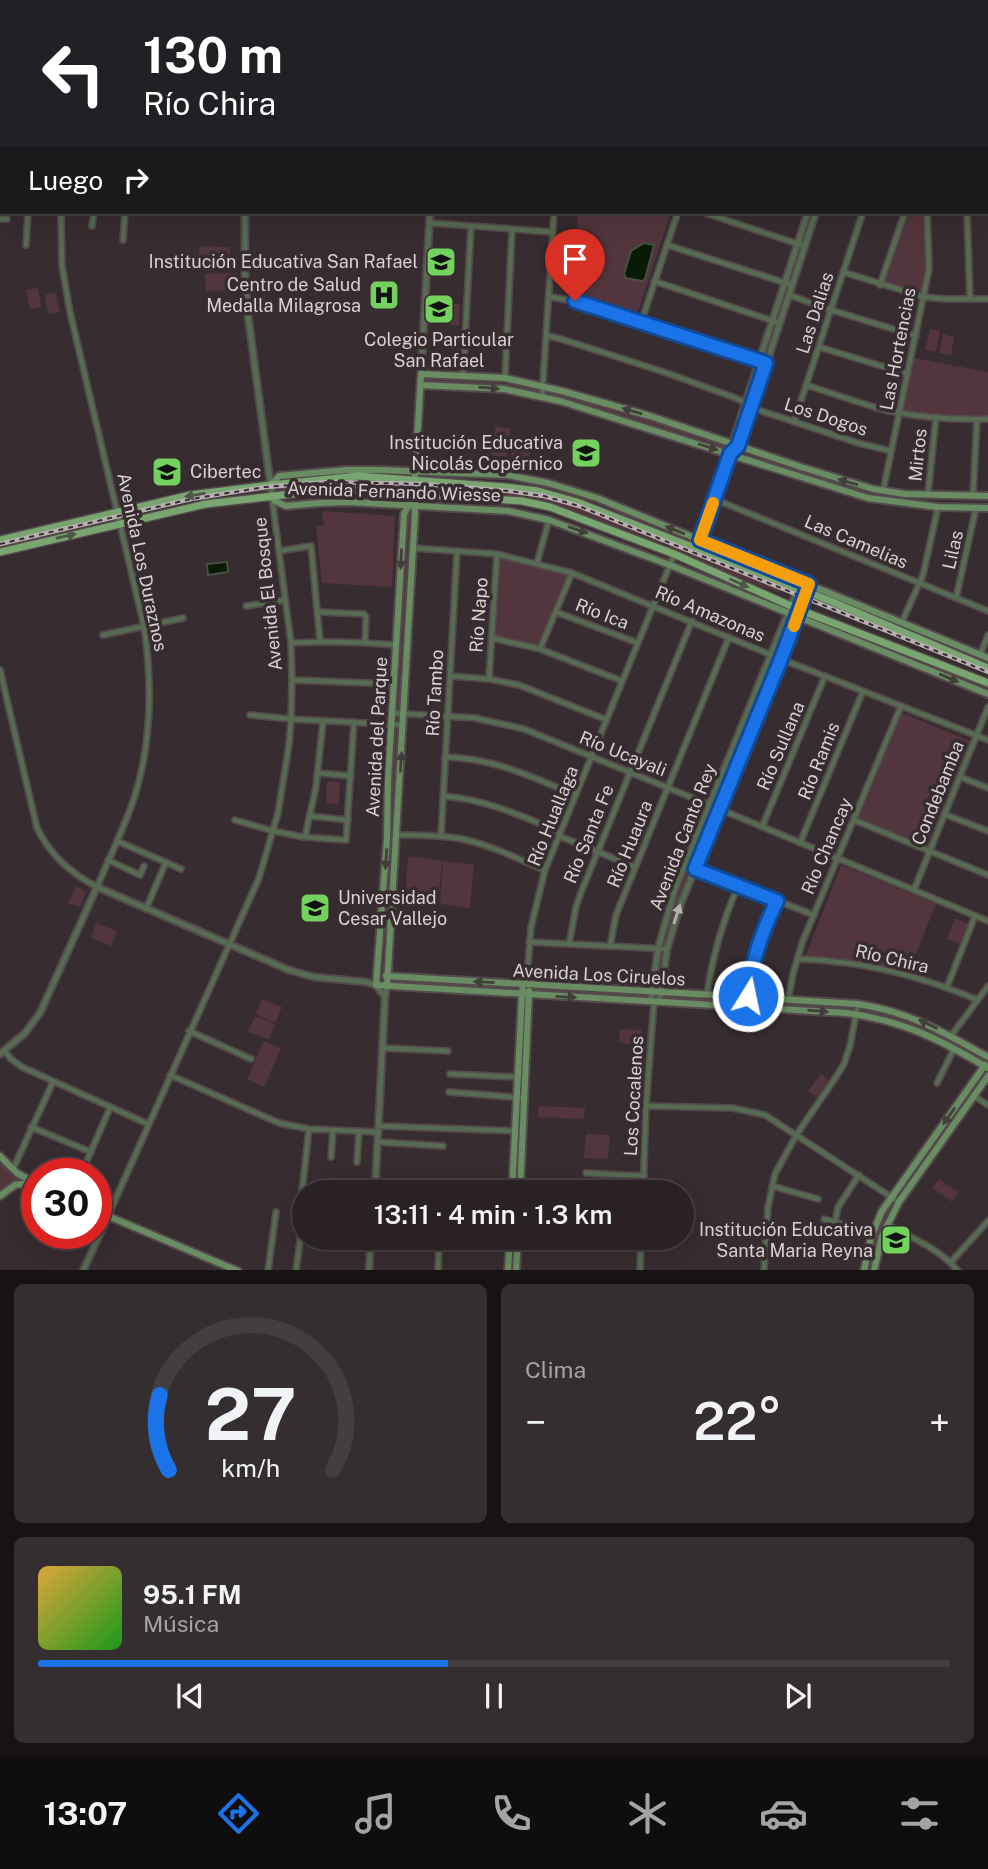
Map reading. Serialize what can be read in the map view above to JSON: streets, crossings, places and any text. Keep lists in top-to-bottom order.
{
  "streets": {
    "main road": ["Avenida Fernando Wiesse", "Avenida del Parque", "Avenida Los Ciruelos"],
    "street": [
      "Las Dalias",
      "Las Hortencias",
      "Los Dogos",
      "Mirtos",
      "Las Camelias",
      "Lilas",
      "Avenida Los Duraznos",
      "Avenida El Bosque",
      "Río Ica",
      "Río Amazonas",
      "Río Napo",
      "Río Tambo",
      "Río Sullana",
      "Río Ucayali",
      "Río Ramis",
      "Condebamba",
      "Río Huallaga",
      "Río Santa Fe",
      "Avenida Canto Rey",
      "Río Huaura",
      "Río Chancay",
      "Río Chira",
      "Los Cocalenos"
    ]
  },
  "crossings": [
    ["Las Dalias", "Los Dogos"],
    ["Las Hortencias", "Los Dogos"],
    ["Avenida Fernando Wiesse", "Avenida Los Duraznos"],
    ["Avenida Fernando Wiesse", "Avenida El Bosque"],
    ["Avenida Fernando Wiesse", "Avenida del Parque"],
    ["Avenida Fernando Wiesse", "Río Huallaga"],
    ["Avenida Fernando Wiesse", "Avenida Canto Rey"],
    ["Las Camelias", "Lilas"],
    ["Avenida Los Duraznos", "Avenida Los Ciruelos"],
    ["Avenida El Bosque", "Avenida Los Ciruelos"],
    ["Río Ica", "Río Huallaga"],
    ["Río Amazonas", "Río Napo"],
    ["Río Amazonas", "Río Tambo"],
    ["Río Amazonas", "Avenida del Parque"],
    ["Río Amazonas", "Río Sullana"],
    ["Río Amazonas", "Río Ramis"],
    ["Río Amazonas", "Condebamba"],
    ["Río Amazonas", "Río Huallaga"],
    ["Río Amazonas", "Río Santa Fe"],
    ["Río Amazonas", "Avenida Canto Rey"],
    ["Río Amazonas", "Río Huaura"],
    ["Río Amazonas", "Río Chancay"],
    ["Río Tambo", "Río Ucayali"],
    ["Avenida del Parque", "Río Ucayali"],
    ["Avenida del Parque", "Avenida Los Ciruelos"],
    ["Río Sullana", "Río Ucayali"],
    ["Río Ucayali", "Río Ramis"],
    ["Río Ucayali", "Condebamba"],
    ["Río Ucayali", "Río Huallaga"],
    ["Río Ucayali", "Río Santa Fe"],
    ["Río Ucayali", "Avenida Canto Rey"],
    ["Río Ucayali", "Río Huaura"],
    ["Río Ucayali", "Río Chancay"],
    ["Río Huallaga", "Avenida Los Ciruelos"],
    ["Avenida Canto Rey", "Avenida Los Ciruelos"],
    ["Avenida Canto Rey", "Los Cocalenos"],
    ["Río Chancay", "Río Chira"],
    ["Río Chancay", "Avenida Los Ciruelos"],
    ["Avenida Los Ciruelos", "Los Cocalenos"]
  ],
  "places": {
    "school or university": [
      "Institución Educativa San Rafael",
      "Colegio Particular San Rafael",
      "Institución Educativa Nicolás Copérnico",
      "Cibertec",
      "Universidad Cesar Vallejo",
      "Institución Educativa Santa Maria Reyna"
    ],
    "hospital": ["Centro de Salud Medalla Milagrosa"]
  },
  "page": {
    "turn": ["130 m", "Río Chira"],
    "then": "Luego",
    "limit": "30",
    "trip": "13:11 · 4 min · 1.3 km",
    "tile": "Clima",
    "heat": ["−", "22°", "+"],
    "song": ["95.1 FM", "Música"],
    "tabs": "13:07",
    "gauge": ["27", "km/h"]
  }
}
